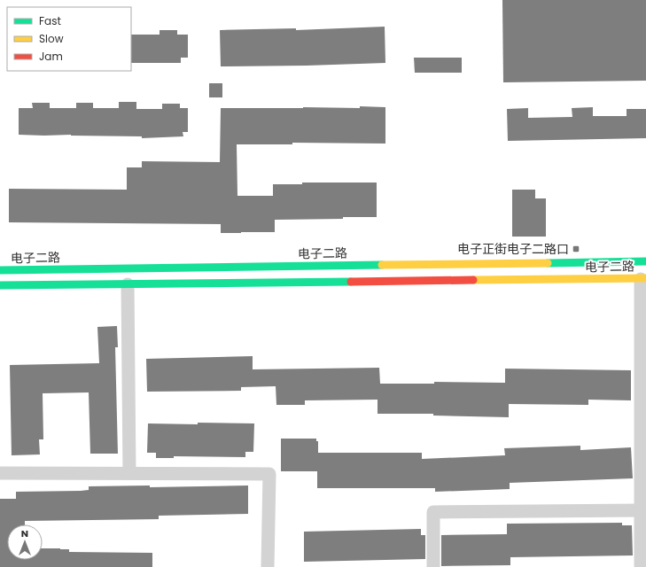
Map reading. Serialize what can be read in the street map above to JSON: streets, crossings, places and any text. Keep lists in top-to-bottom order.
{
  "streets": {
    "main road": ["电子二路"]
  },
  "places": {
    "transit": ["电子正街电子二路口"]
  },
  "legend": ["Fast", "Slow", "Jam"],
  "north": "top"
}
